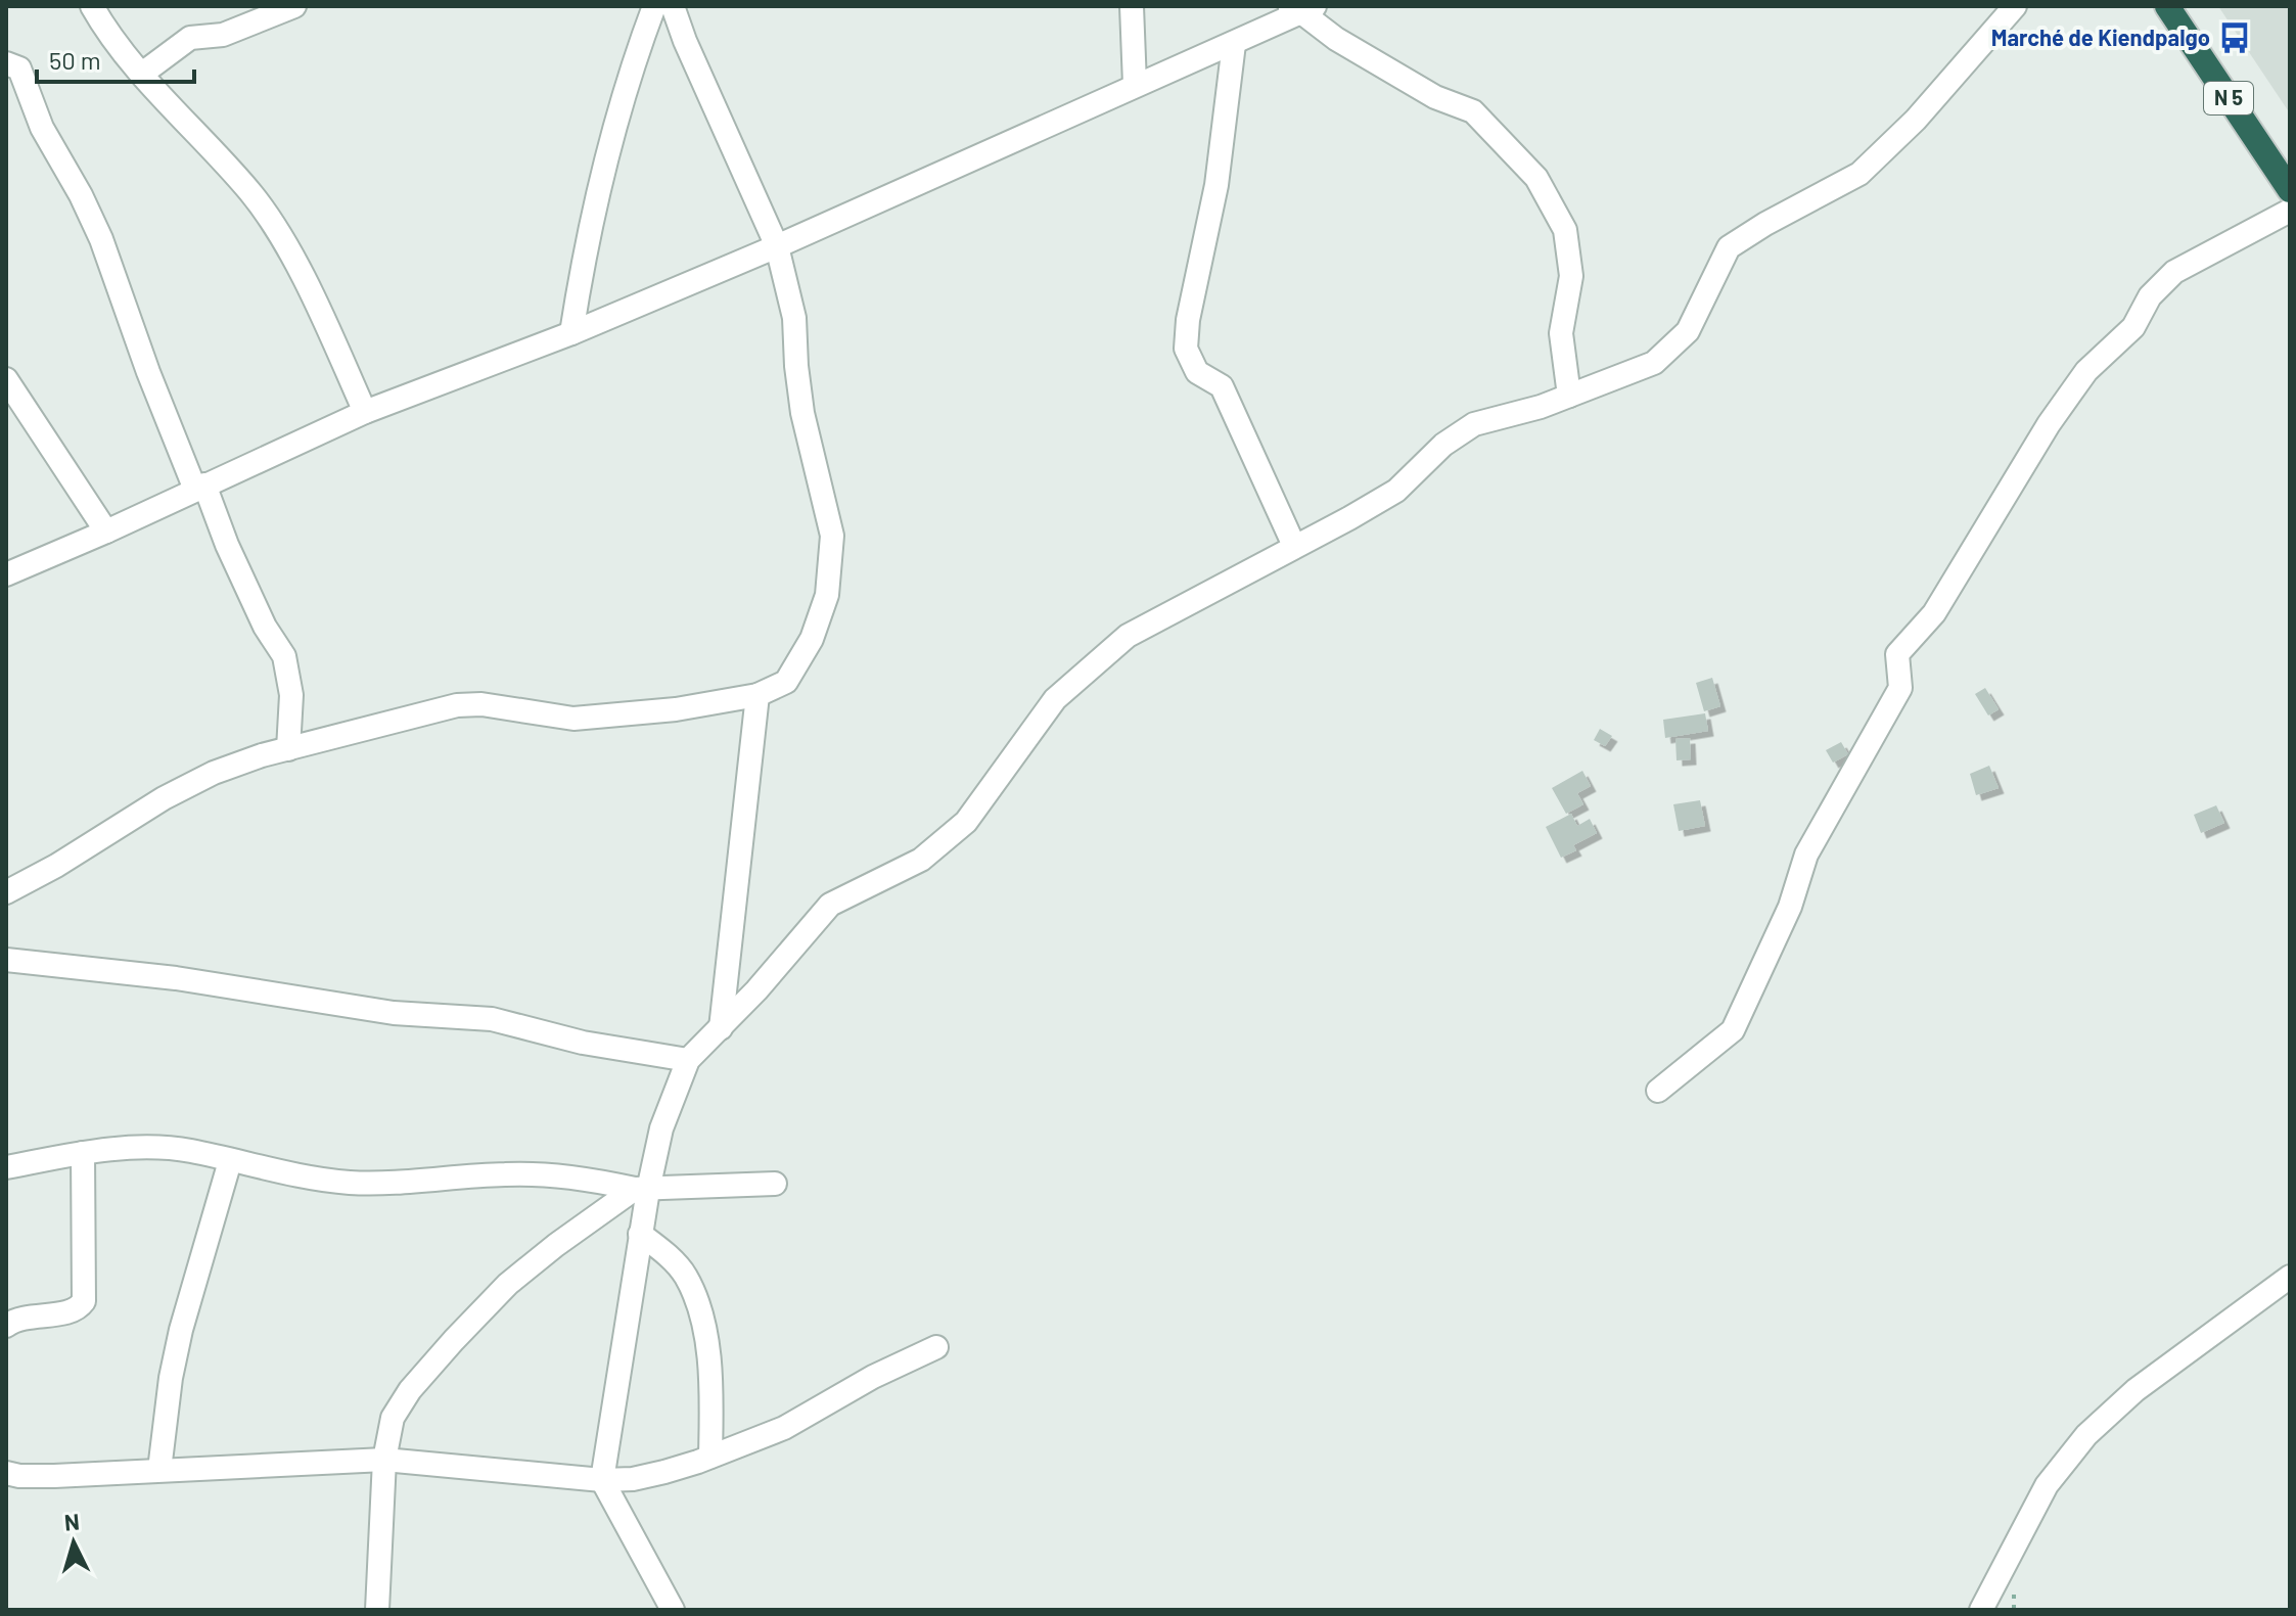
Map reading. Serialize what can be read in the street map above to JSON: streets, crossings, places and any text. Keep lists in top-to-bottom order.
{
  "streets": {
    "highway": ["N 5"]
  },
  "places": {
    "bus stop": ["Marché de Kiendpalgo"]
  },
  "scale_bar": "50 m",
  "north": "top"
}
